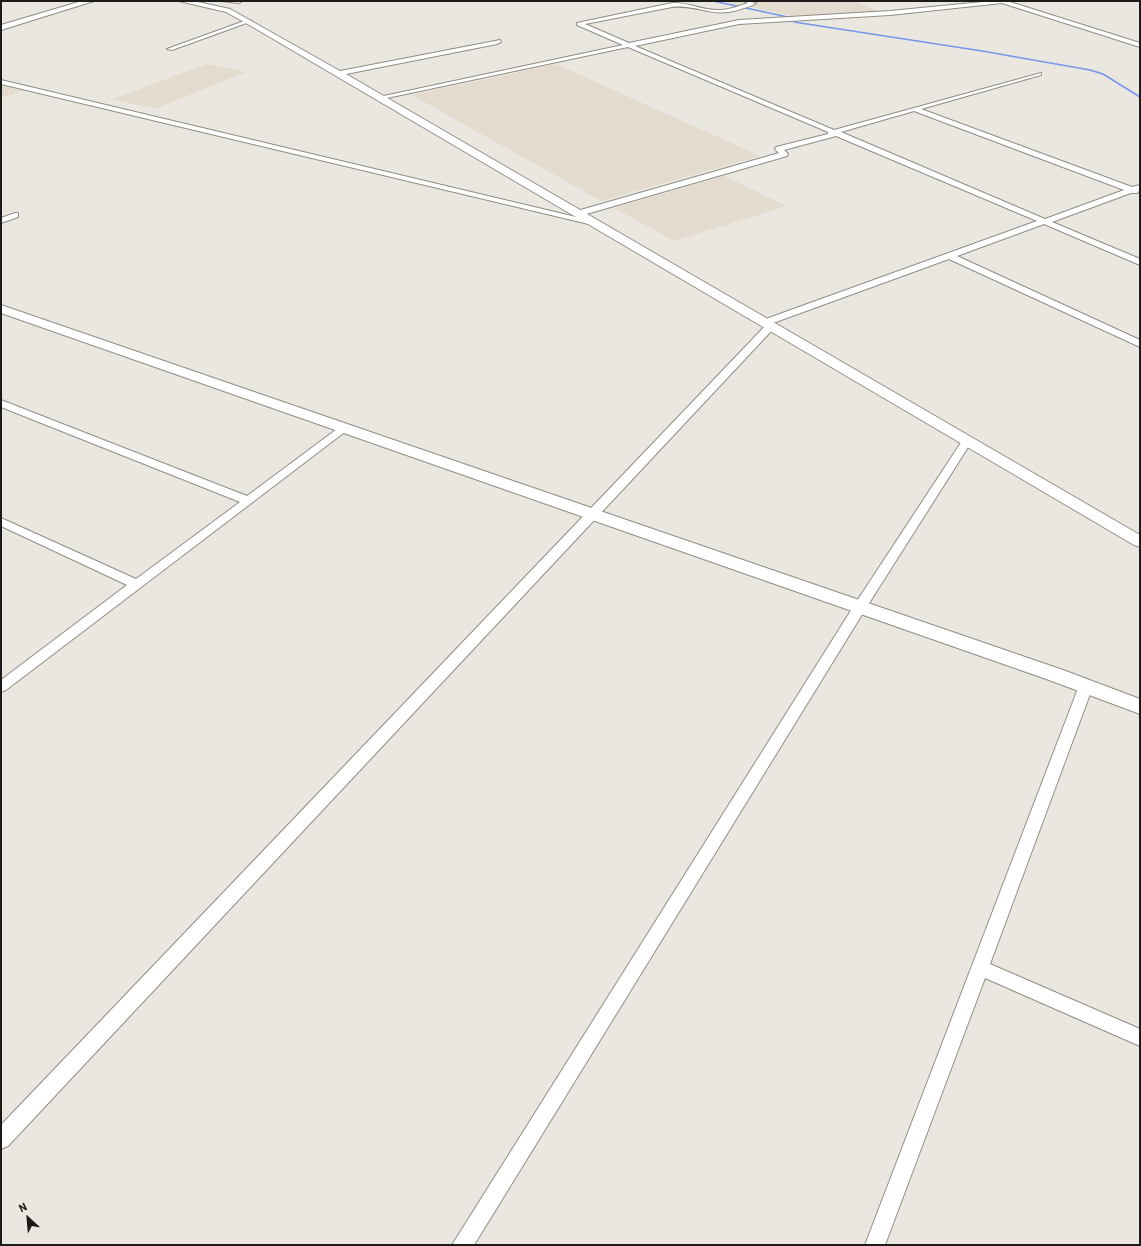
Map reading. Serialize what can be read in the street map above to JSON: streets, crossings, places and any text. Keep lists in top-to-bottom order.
{
  "north": "top left"
}
